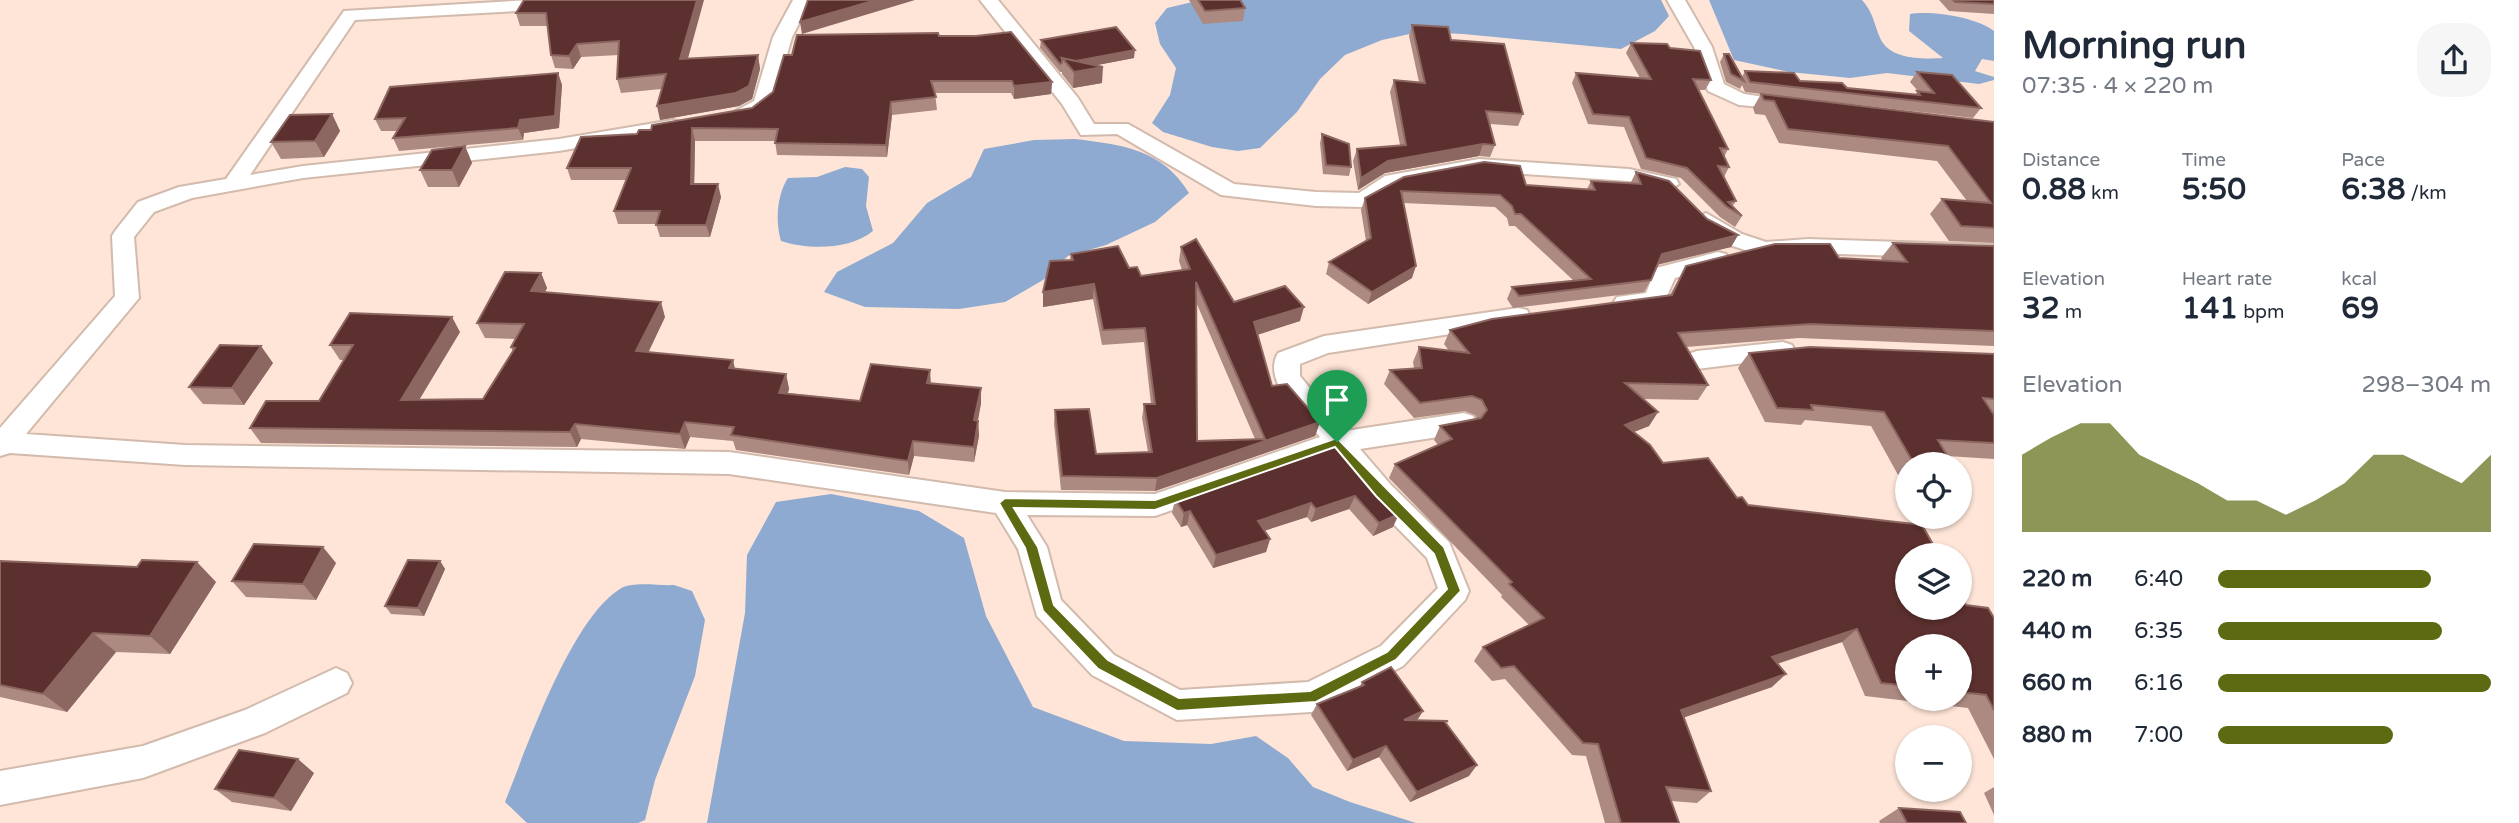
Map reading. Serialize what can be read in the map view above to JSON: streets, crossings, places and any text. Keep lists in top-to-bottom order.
{
  "page": {
    "heading": ["Morning run", "07:35 · 4 × 220 m"],
    "stats": [
      ["Distance", "0.88 km"],
      ["Time", "5:50"],
      ["Pace", "6:38 /km"],
      ["Elevation", "32 m"],
      ["Heart rate", "141 bpm"],
      ["kcal", "69"]
    ],
    "chart": ["Elevation", "298–304 m"],
    "map_buttons": ["+", "−"],
    "list": [
      {
        "name": "220 m",
        "note": "6:40"
      },
      {
        "name": "440 m",
        "note": "6:35"
      },
      {
        "name": "660 m",
        "note": "6:16"
      },
      {
        "name": "880 m",
        "note": "7:00"
      }
    ]
  }
}
